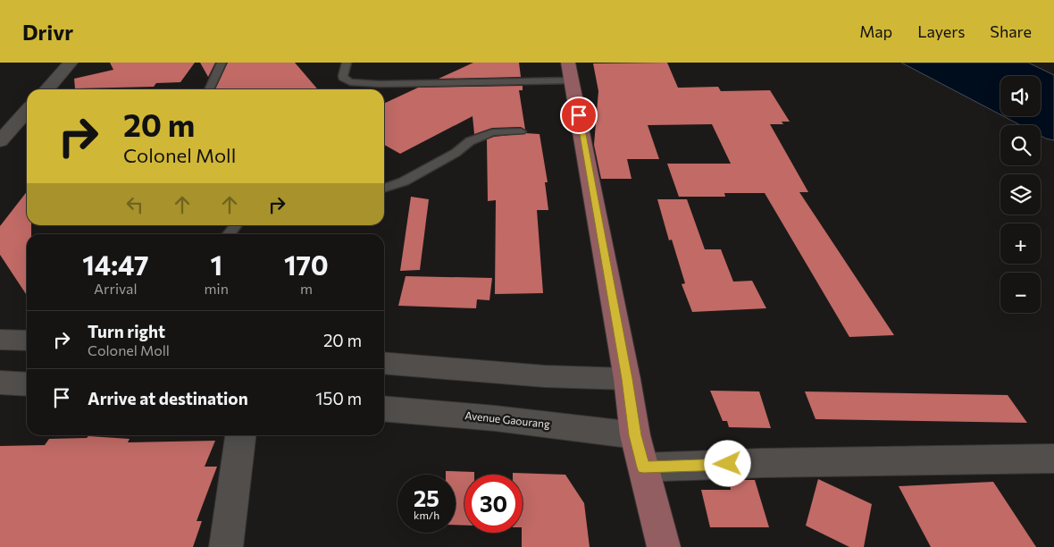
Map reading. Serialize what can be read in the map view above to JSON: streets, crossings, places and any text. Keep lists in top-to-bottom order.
{
  "streets": {
    "street": ["Avenue Gaourang"]
  },
  "page": {
    "header": "Drivr",
    "nav": ["Map", "Layers", "Share"],
    "map_buttons": ["+", "−"],
    "turn": ["20 m", "Colonel Moll"],
    "eta": [
      "14:47",
      "Arrival",
      "1",
      "min",
      "170",
      "m"
    ],
    "list": [
      {
        "name": "Turn right",
        "note": "Colonel Moll",
        "value": "20 m"
      },
      {
        "name": "Arrive at destination",
        "value": "150 m"
      }
    ],
    "speed": "25 km/h",
    "limit": "30"
  }
}
